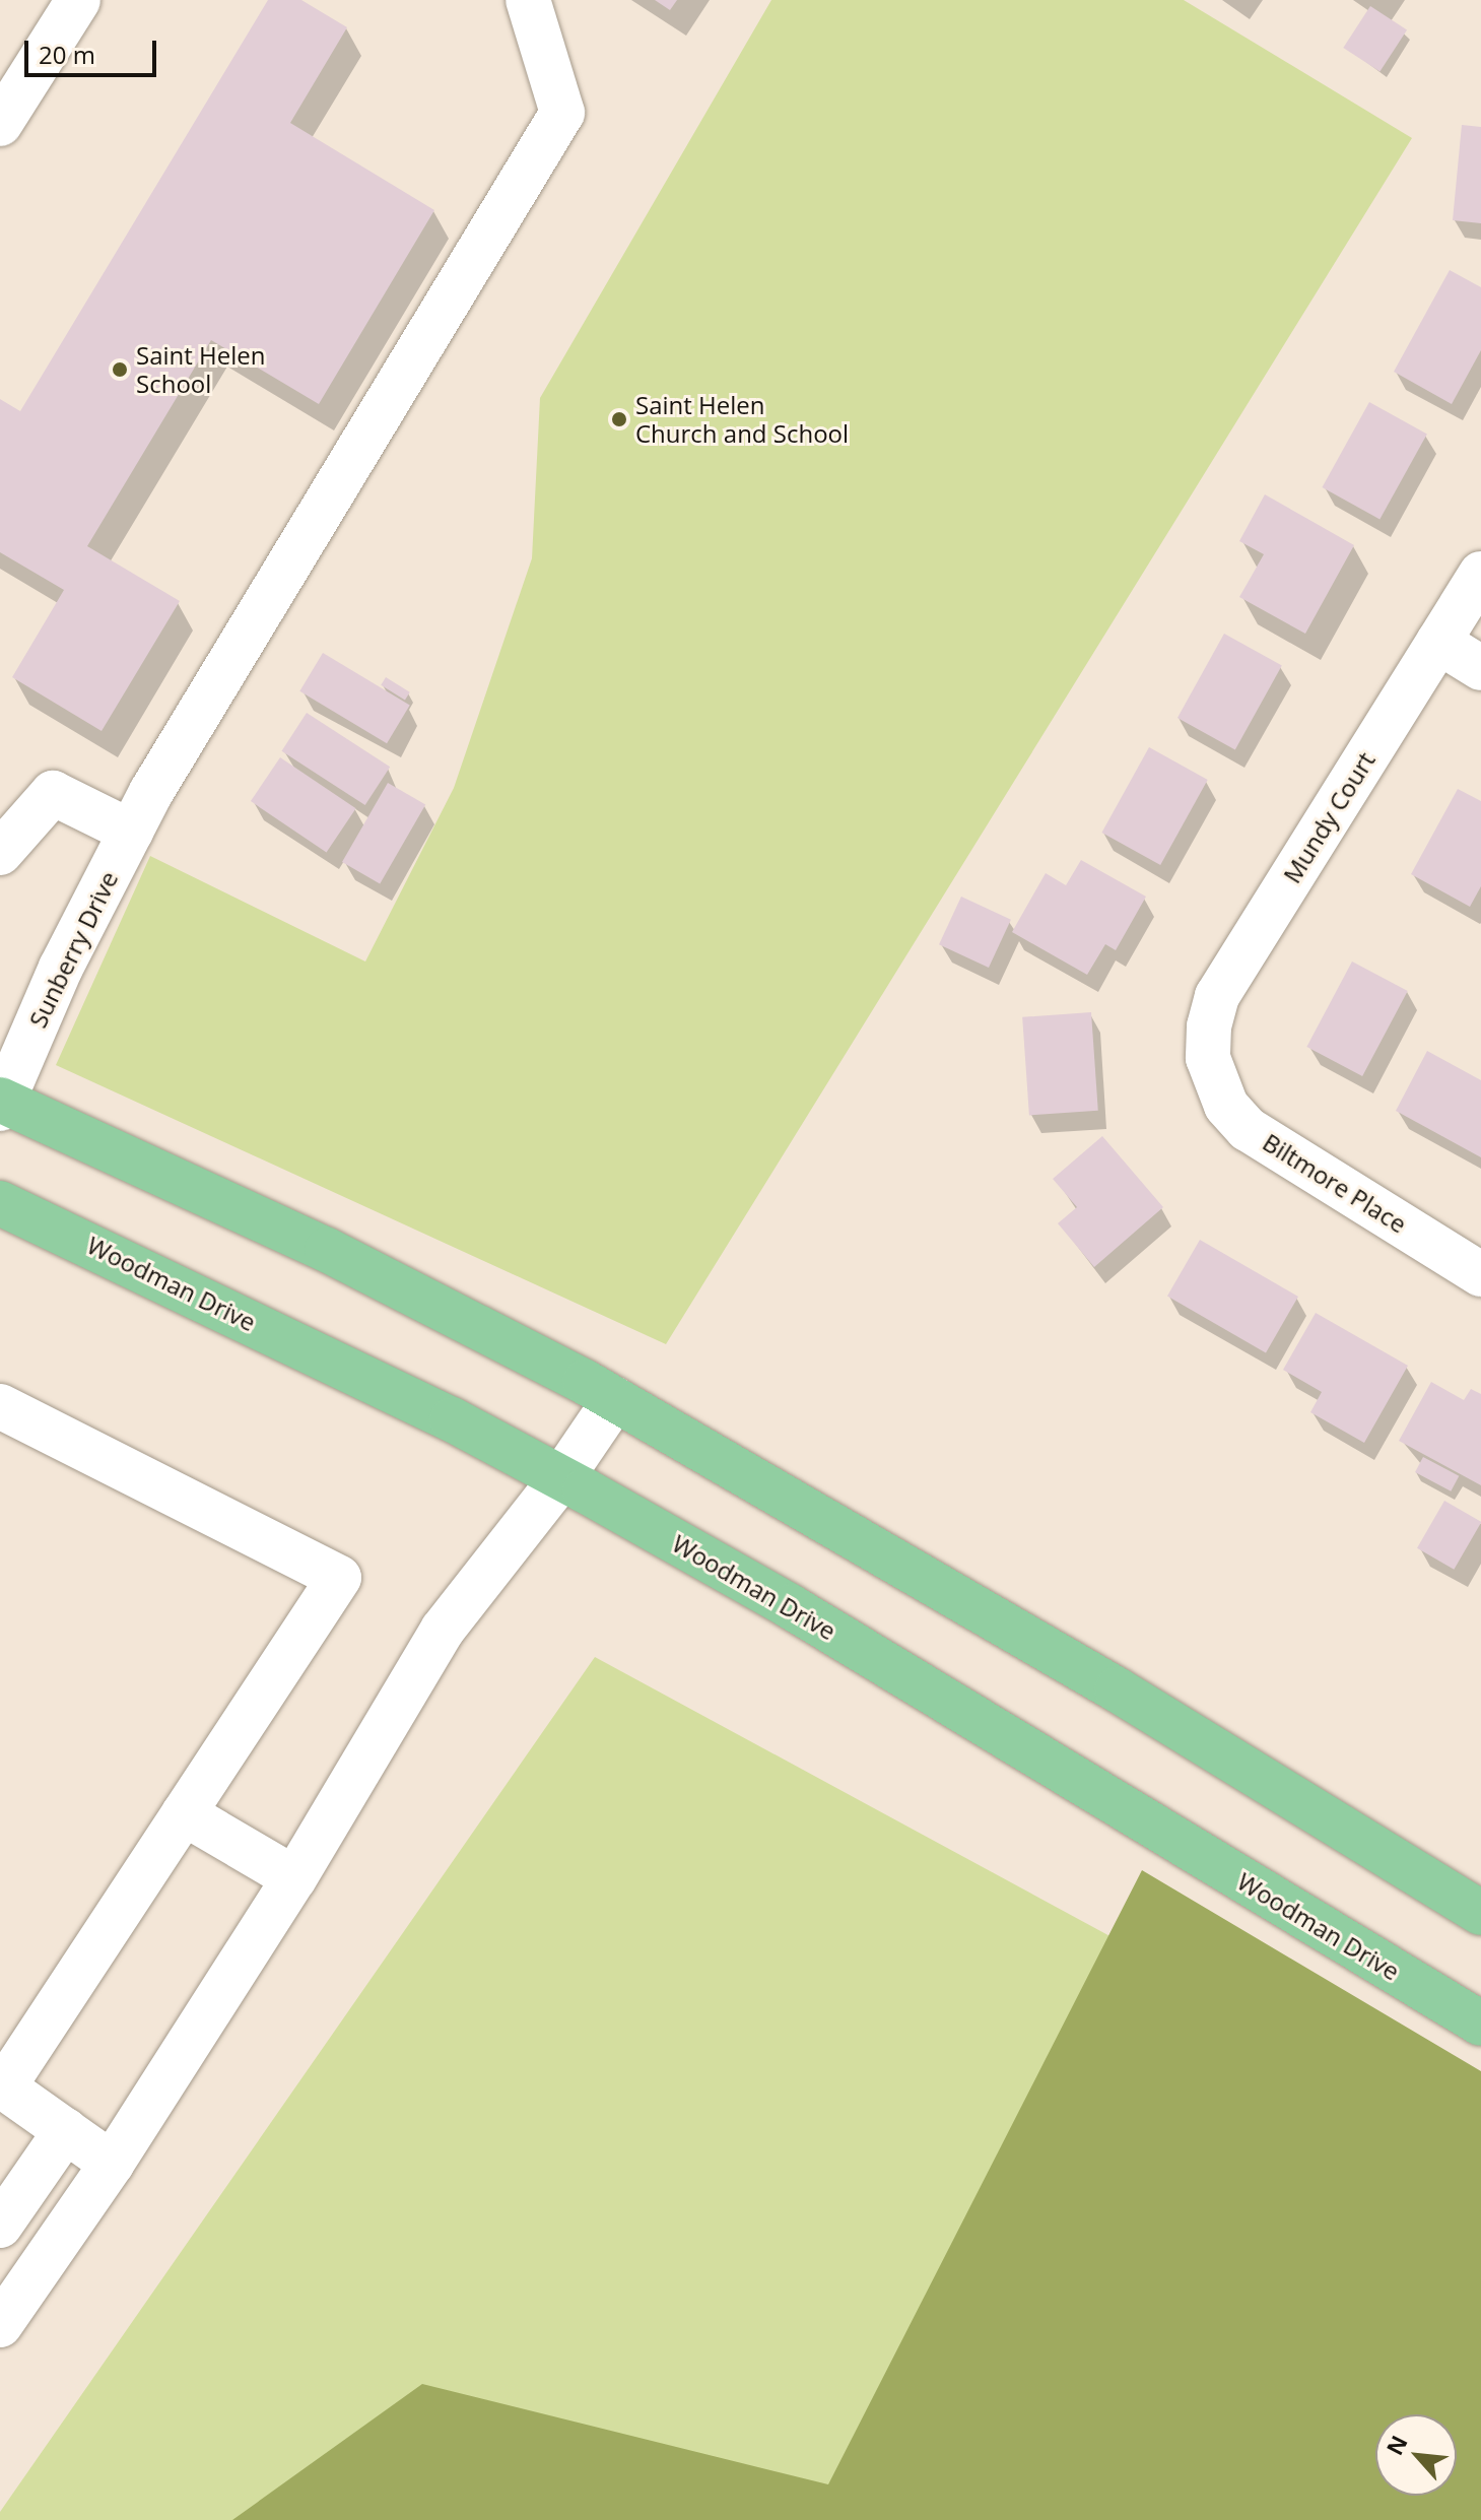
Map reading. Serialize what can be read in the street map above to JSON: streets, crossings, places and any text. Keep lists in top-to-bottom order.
{
  "streets": {
    "main road": ["Woodman Drive"],
    "street": ["Mundy Court", "Sunberry Drive", "Biltmore Place"]
  },
  "crossings": [
    ["Mundy Court", "Biltmore Place"]
  ],
  "places": ["Saint Helen School", "Saint Helen Church and School"],
  "scale_bar": "20 m",
  "north": "top left"
}
